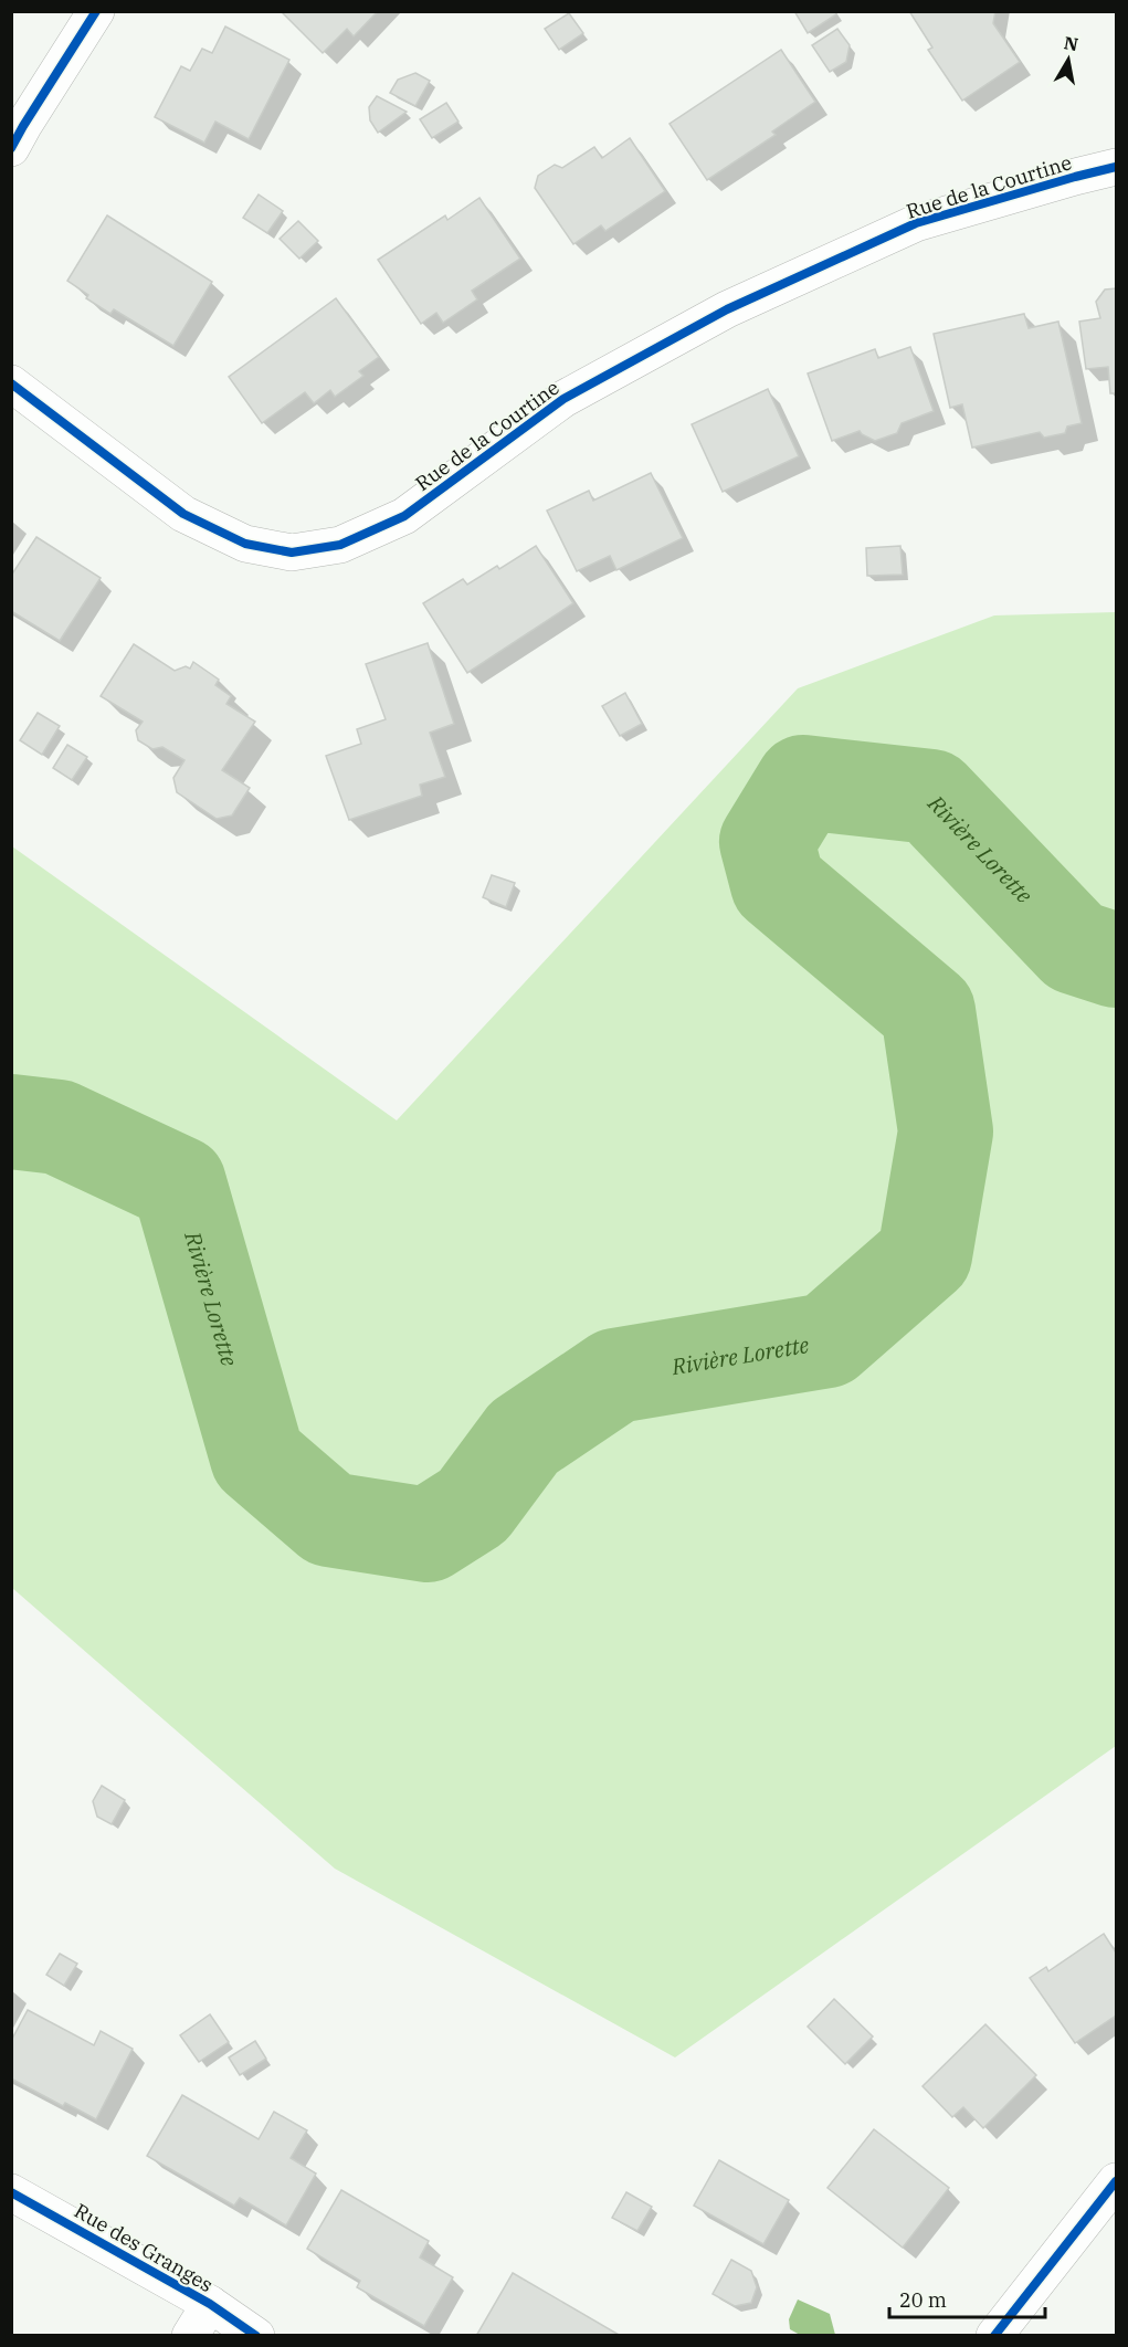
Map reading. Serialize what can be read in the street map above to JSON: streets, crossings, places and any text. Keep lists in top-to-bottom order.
{
  "streets": {
    "street": ["Rue de la Courtine", "Rue des Granges"]
  },
  "water": ["Rivière Lorette"],
  "scale_bar": "20 m",
  "north": "top"
}
